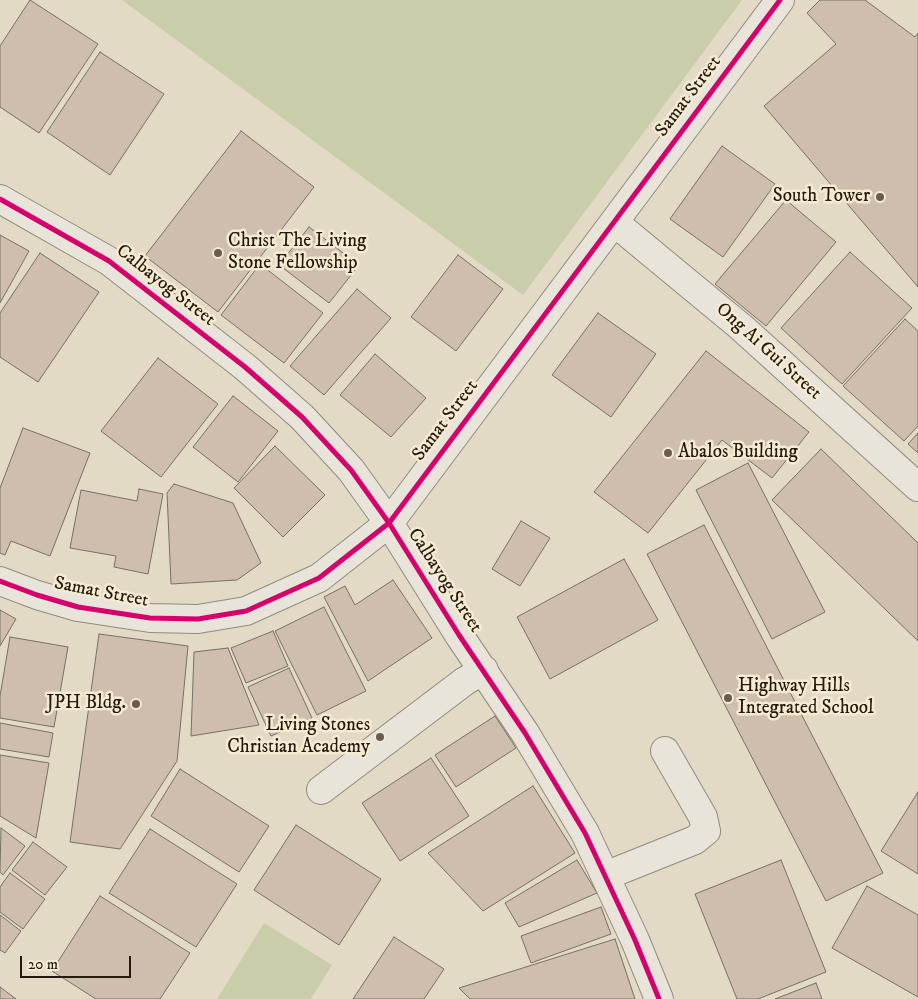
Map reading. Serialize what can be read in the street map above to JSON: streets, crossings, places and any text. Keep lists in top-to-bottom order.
{
  "streets": {
    "street": ["Samat Street", "Calbayog Street", "Ong Ai Gui Street"]
  },
  "crossings": [
    ["Samat Street", "Calbayog Street"],
    ["Samat Street", "Ong Ai Gui Street"]
  ],
  "places": [
    "South Tower",
    "Christ The Living Stone Fellowship",
    "Abalos Building",
    "Highway Hills Integrated School",
    "JPH Bldg.",
    "Living Stones Christian Academy"
  ],
  "scale_bar": "20 m"
}
